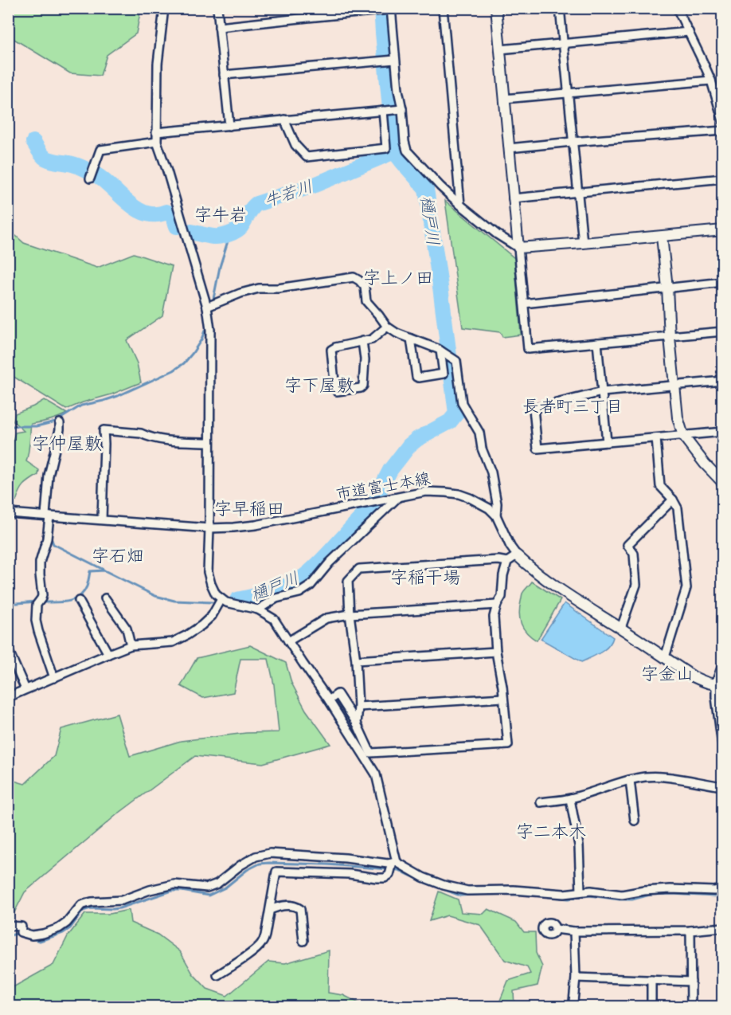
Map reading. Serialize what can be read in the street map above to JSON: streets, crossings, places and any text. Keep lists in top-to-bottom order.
{
  "streets": {
    "street": ["市道富士本線"]
  },
  "districts": [
    "字牛岩",
    "字上ノ田",
    "字下屋敷",
    "長者町三丁目",
    "字仲屋敷",
    "字早稲田",
    "字石畑",
    "字稲干場",
    "字金山",
    "字二本木"
  ],
  "water": ["牛若川", "樋戸川"]
}
